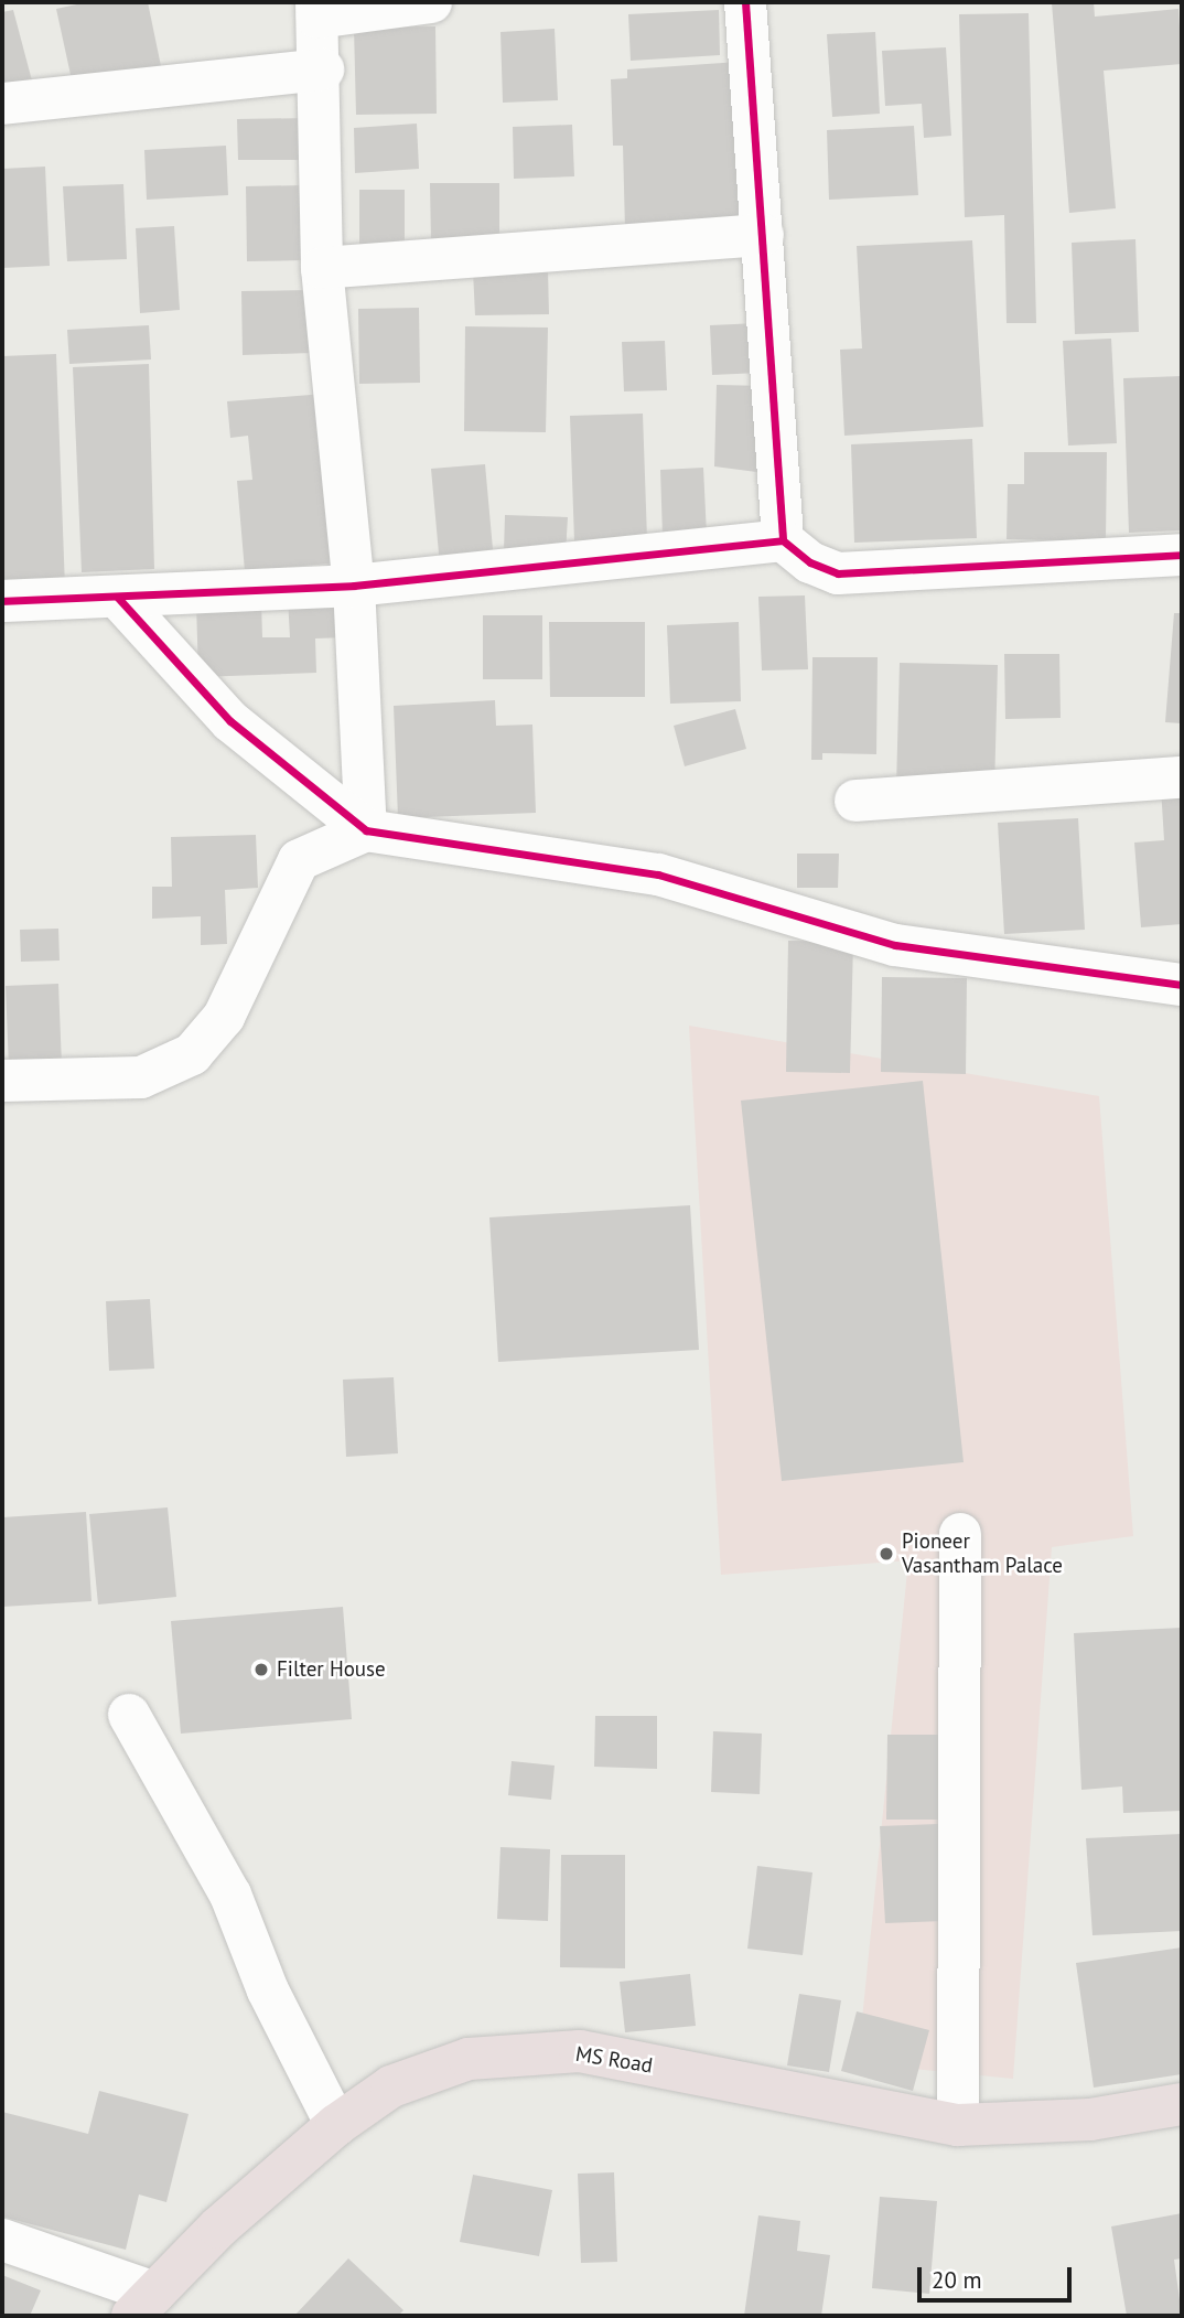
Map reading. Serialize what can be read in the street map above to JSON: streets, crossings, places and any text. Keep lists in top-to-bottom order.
{
  "streets": {
    "highway": ["MS Road"]
  },
  "places": ["Pioneer Vasantham Palace", "Filter House"],
  "scale_bar": "20 m"
}
